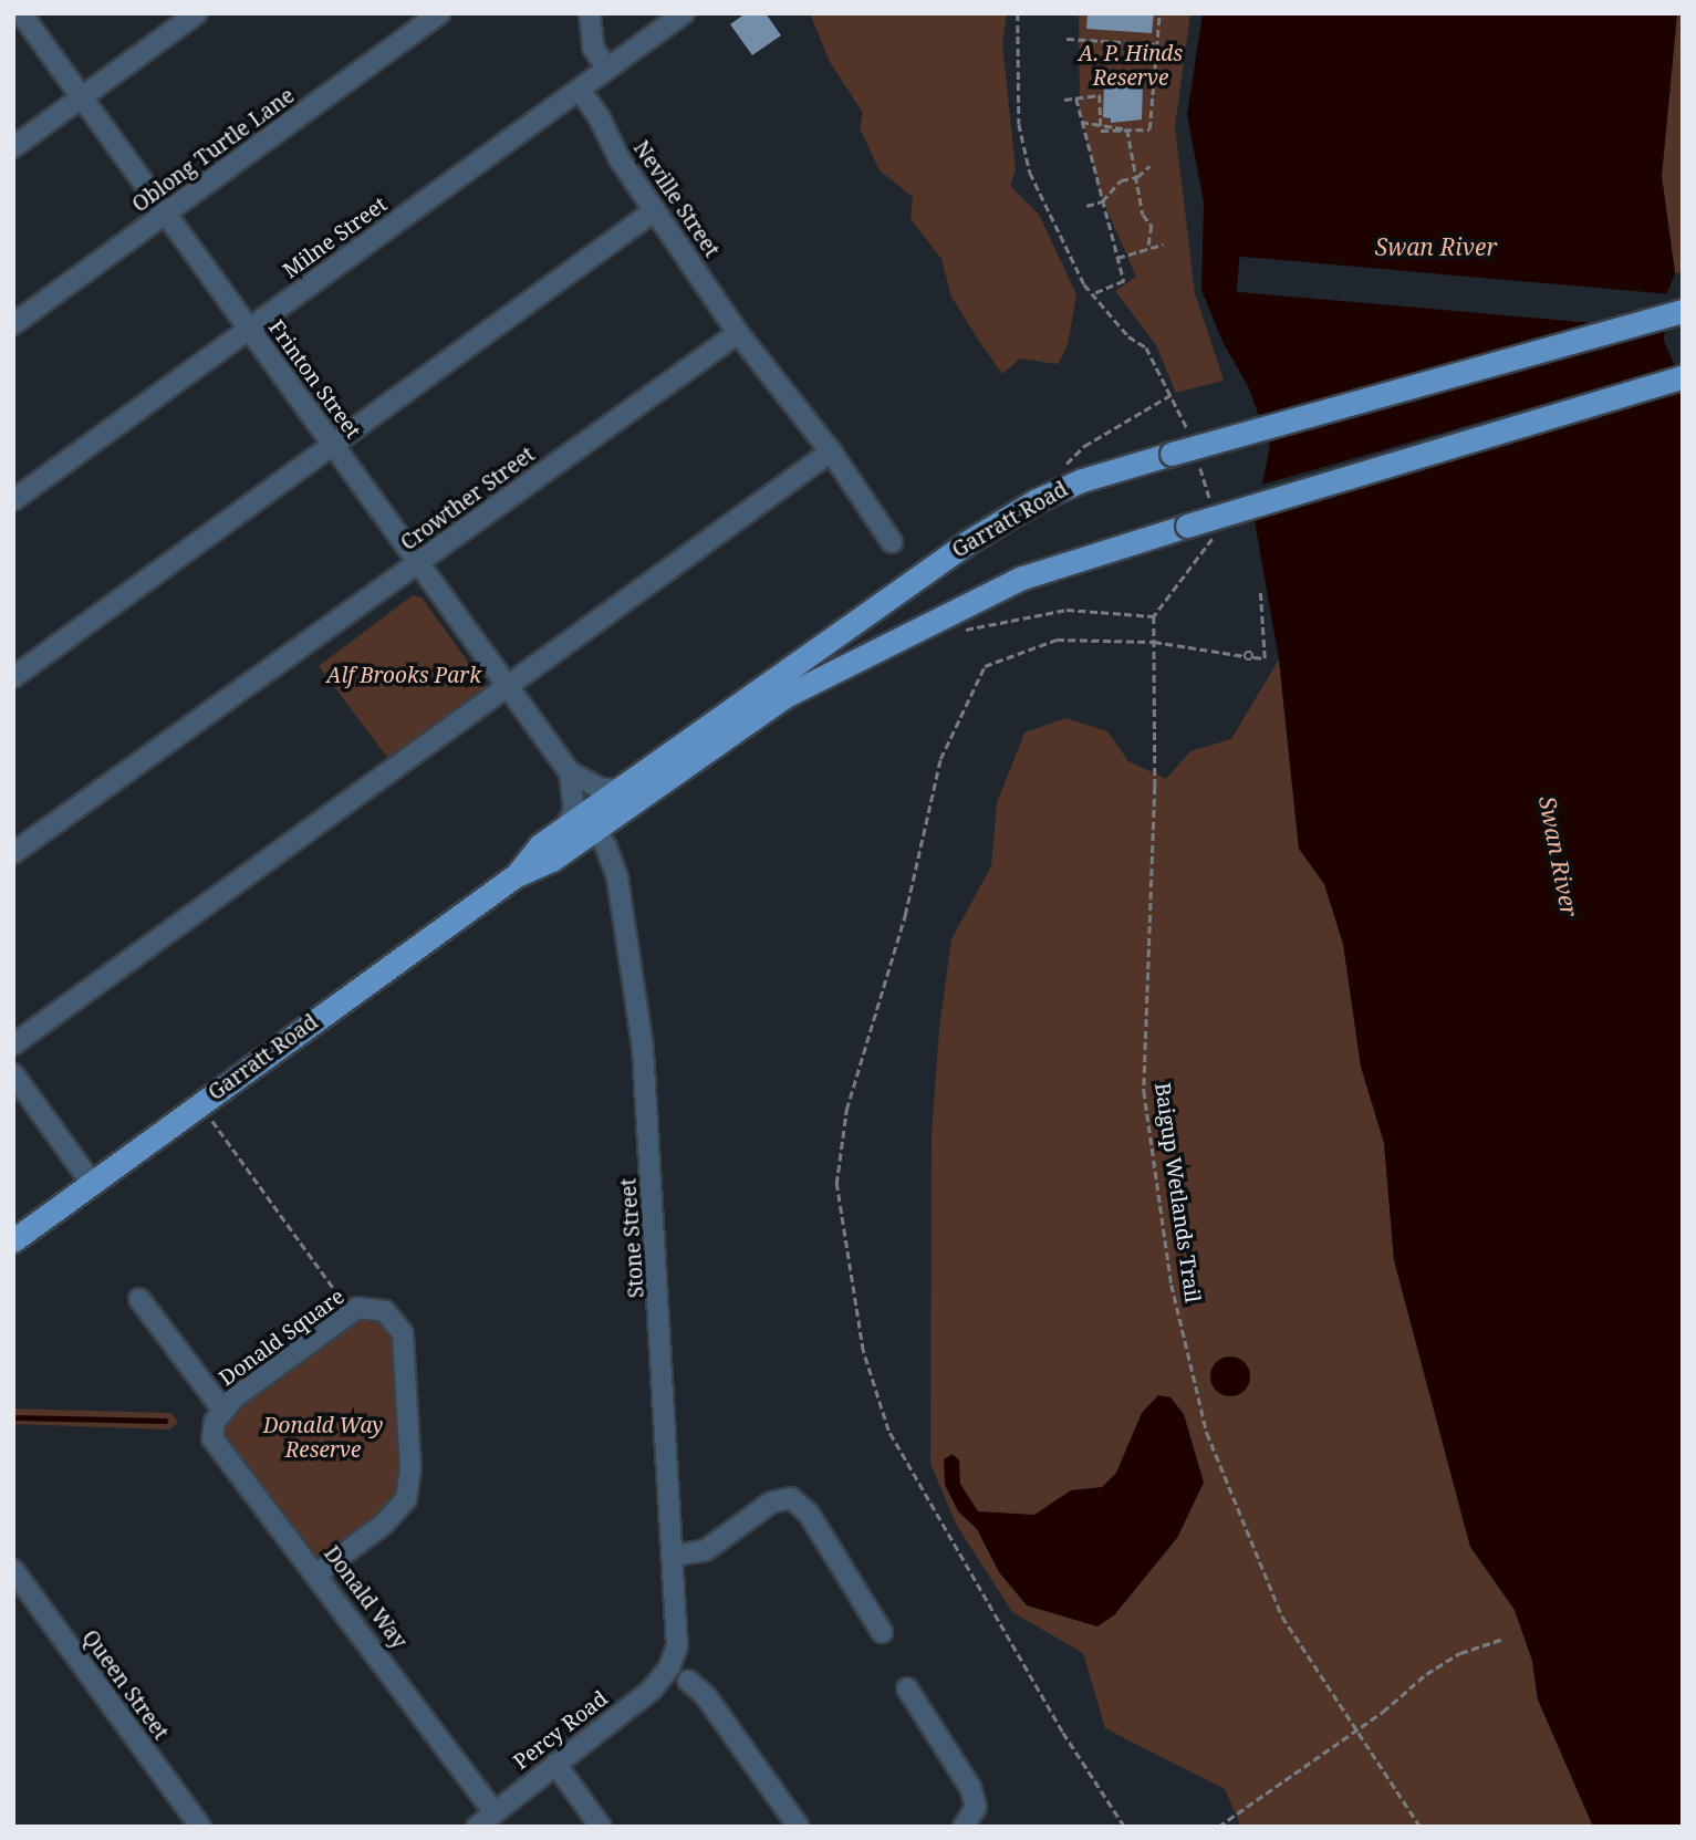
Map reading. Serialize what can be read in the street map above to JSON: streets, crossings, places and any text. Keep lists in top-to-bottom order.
{
  "streets": {
    "main road": ["Garratt Road"],
    "street": [
      "Oblong Turtle Lane",
      "Neville Street",
      "Milne Street",
      "Frinton Street",
      "Crowther Street",
      "Stone Street",
      "Donald Square",
      "Donald Way",
      "Queen Street",
      "Percy Road"
    ],
    "path": ["Baigup Wetlands Trail"]
  },
  "crossings": [
    ["Oblong Turtle Lane", "Frinton Street"],
    ["Neville Street", "Milne Street"],
    ["Neville Street", "Crowther Street"],
    ["Milne Street", "Frinton Street"],
    ["Frinton Street", "Crowther Street"],
    ["Frinton Street", "Garratt Road"],
    ["Frinton Street", "Stone Street"],
    ["Garratt Road", "Stone Street"],
    ["Stone Street", "Percy Road"],
    ["Donald Square", "Donald Way"],
    ["Donald Way", "Percy Road"]
  ],
  "water": ["Swan River"],
  "parks": ["A. P. Hinds Reserve", "Alf Brooks Park", "Donald Way Reserve"]
}
